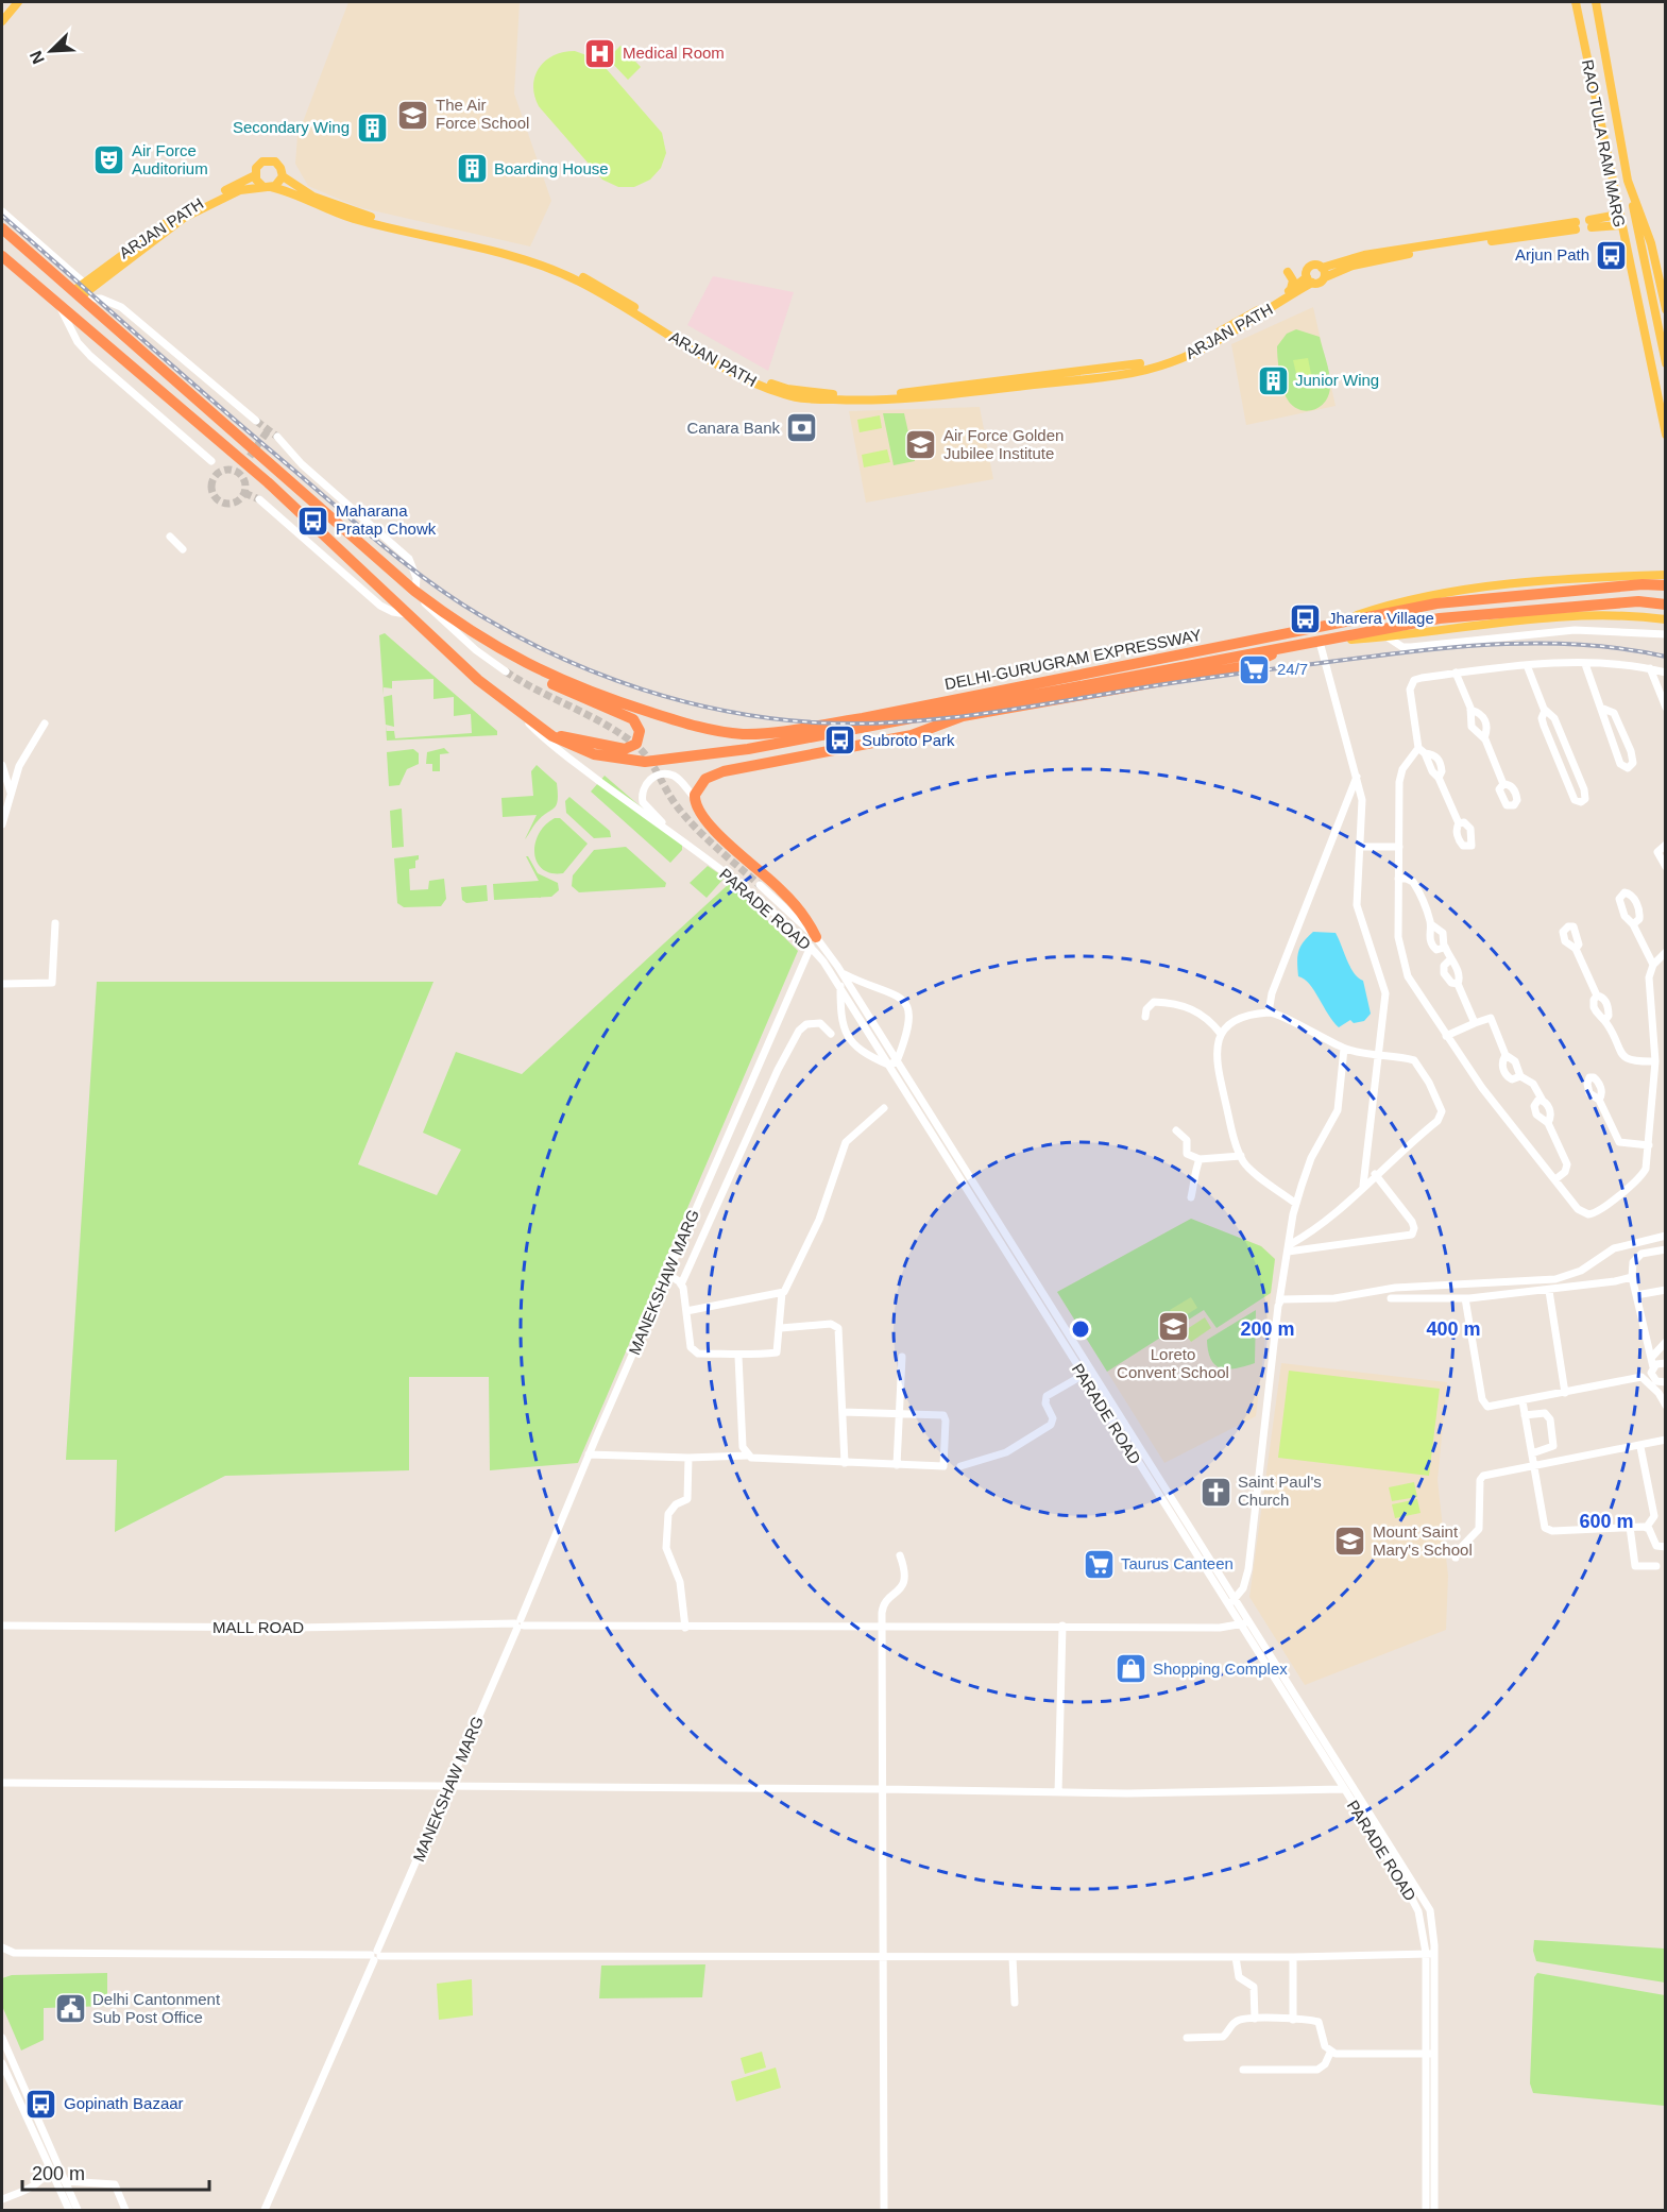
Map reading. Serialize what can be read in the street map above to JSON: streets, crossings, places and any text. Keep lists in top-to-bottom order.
{
  "streets": {
    "highway": ["DELHI-GURUGRAM EXPRESSWAY"],
    "main road": ["RAO TULA RAM MARG", "ARJAN PATH"],
    "street": ["PARADE ROAD", "MANEKSHAW MARG", "MALL ROAD"]
  },
  "crossings": [
    ["PARADE ROAD", "MANEKSHAW MARG"],
    ["PARADE ROAD", "MALL ROAD"],
    ["MANEKSHAW MARG", "MALL ROAD"]
  ],
  "places": {
    "hospital": ["Medical Room"],
    "school or university": [
      "The Air Force School",
      "Air Force Golden Jubilee Institute",
      "Loreto Convent School",
      "Mount Saint Mary's School"
    ],
    "building": ["Secondary Wing", "Boarding House", "Junior Wing"],
    "theatre": ["Air Force Auditorium"],
    "bus stop": [
      "Arjun Path",
      "Maharana Pratap Chowk",
      "Jharera Village",
      "Subroto Park",
      "Gopinath Bazaar"
    ],
    "bank": ["Canara Bank"],
    "supermarket": ["24/7", "Taurus Canteen"],
    "church": ["Saint Paul's Church"],
    "shop": ["Shopping Complex"],
    "public building": ["Delhi Cantonment Sub Post Office"]
  },
  "scale_bar": "200 m",
  "north": "bottom left",
  "rings": ["200 m", "400 m", "600 m"]
}
